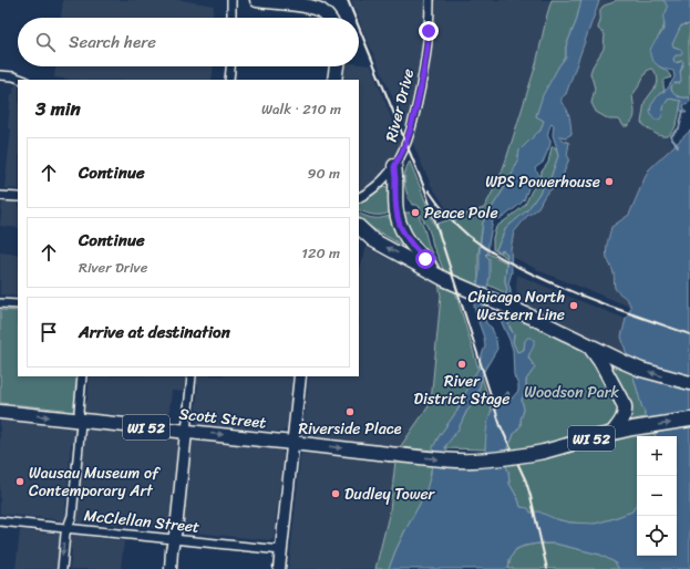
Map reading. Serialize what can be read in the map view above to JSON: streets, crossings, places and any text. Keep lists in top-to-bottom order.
{
  "streets": {
    "main road": ["Scott Street", "WI 52"],
    "street": ["River Drive", "McClellan Street"]
  },
  "crossings": [
    ["Scott Street", "WI 52"]
  ],
  "one_way": ["Scott Street"],
  "parks": ["Woodson Park"],
  "places": [
    "WPS Powerhouse",
    "Peace Pole",
    "Chicago North Western Line",
    "River District Stage",
    "Riverside Place",
    "Wausau Museum of Contemporary Art",
    "Dudley Tower"
  ],
  "page": {
    "search": "Search here",
    "heading": ["3 min", "Walk · 210 m"],
    "list": [
      ["Continue", "90 m"],
      ["Continue", "River Drive", "120 m"],
      "Arrive at destination"
    ],
    "map_buttons": ["+", "−"]
  }
}
